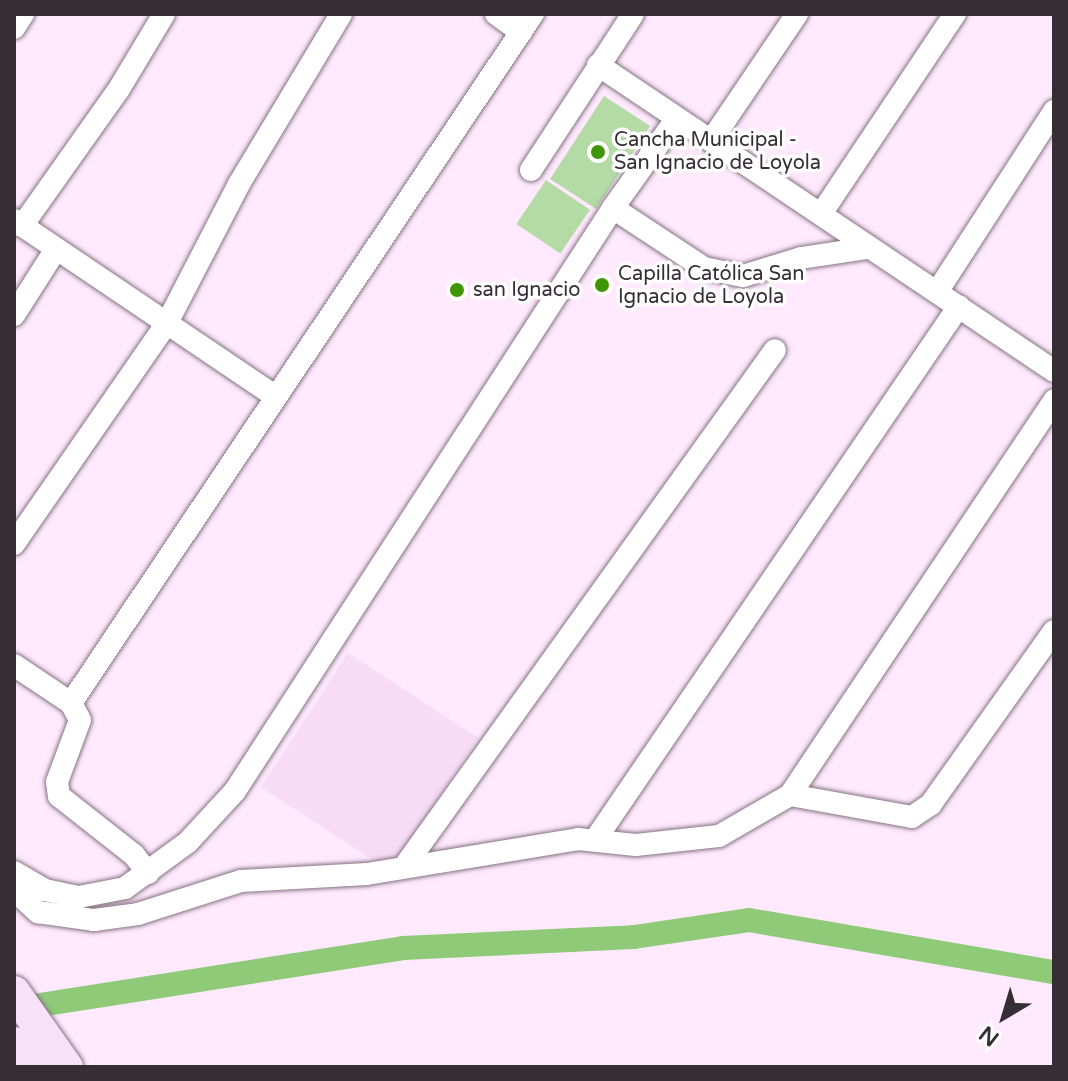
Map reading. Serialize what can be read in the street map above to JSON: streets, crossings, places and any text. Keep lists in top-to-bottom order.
{
  "places": ["Cancha Municipal - San Ignacio de Loyola", "Capilla Católica San Ignacio de Loyola", "san Ignacio"],
  "north": "bottom left"
}
